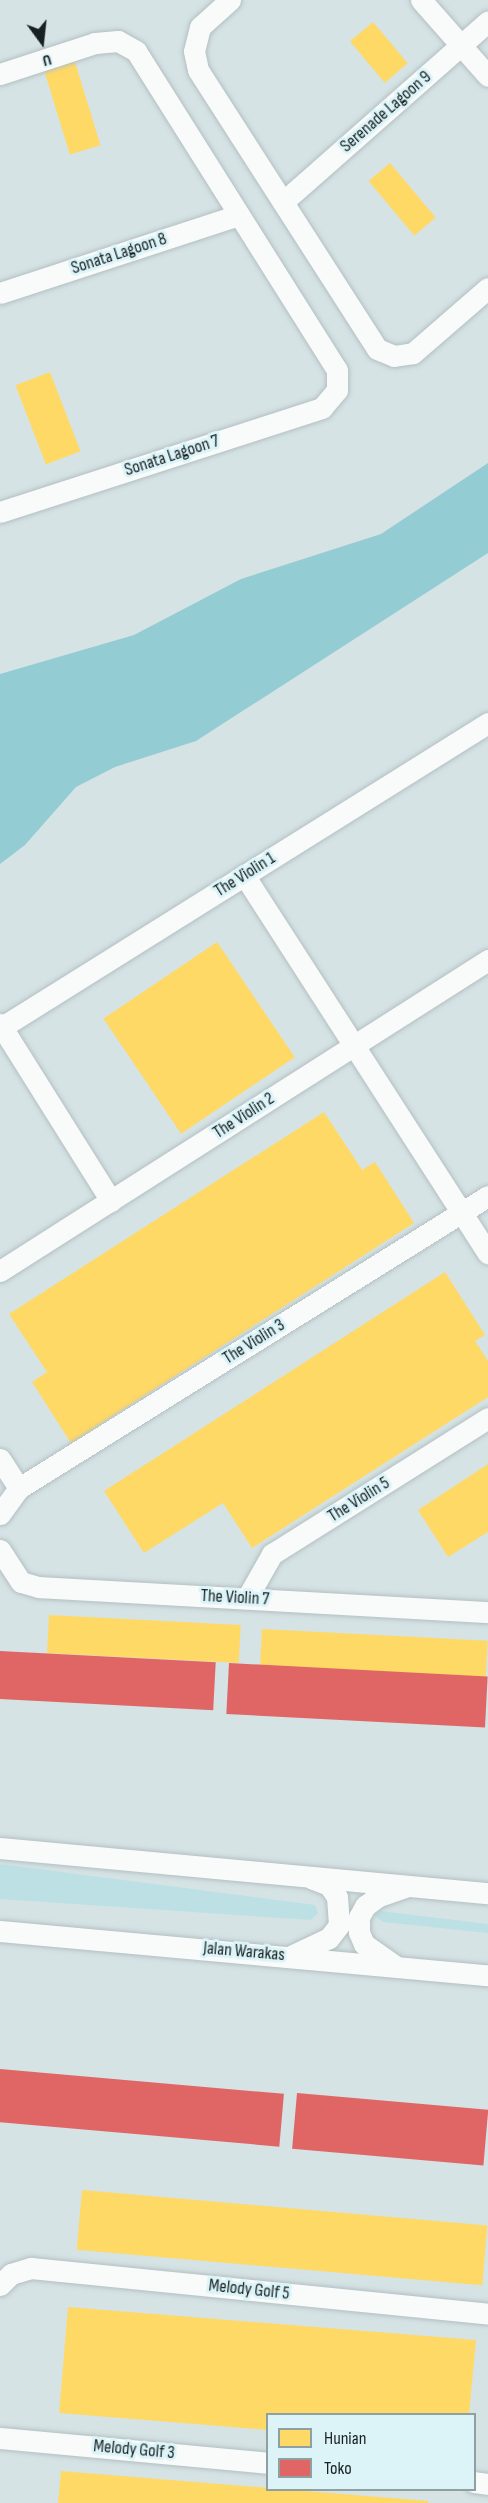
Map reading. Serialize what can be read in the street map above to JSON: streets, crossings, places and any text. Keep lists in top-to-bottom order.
{
  "streets": {
    "street": [
      "Serenade Lagoon 9",
      "Sonata Lagoon 8",
      "Sonata Lagoon 7",
      "The Violin 1",
      "The Violin 2",
      "The Violin 3",
      "The Violin 5",
      "The Violin 7",
      "Jalan Warakas",
      "Melody Golf 5",
      "Melody Golf 3"
    ]
  },
  "crossings": [
    ["Sonata Lagoon 8", "Sonata Lagoon 7"],
    ["The Violin 5", "The Violin 7"]
  ],
  "legend": ["Hunian", "Toko"],
  "north": "bottom"
}
